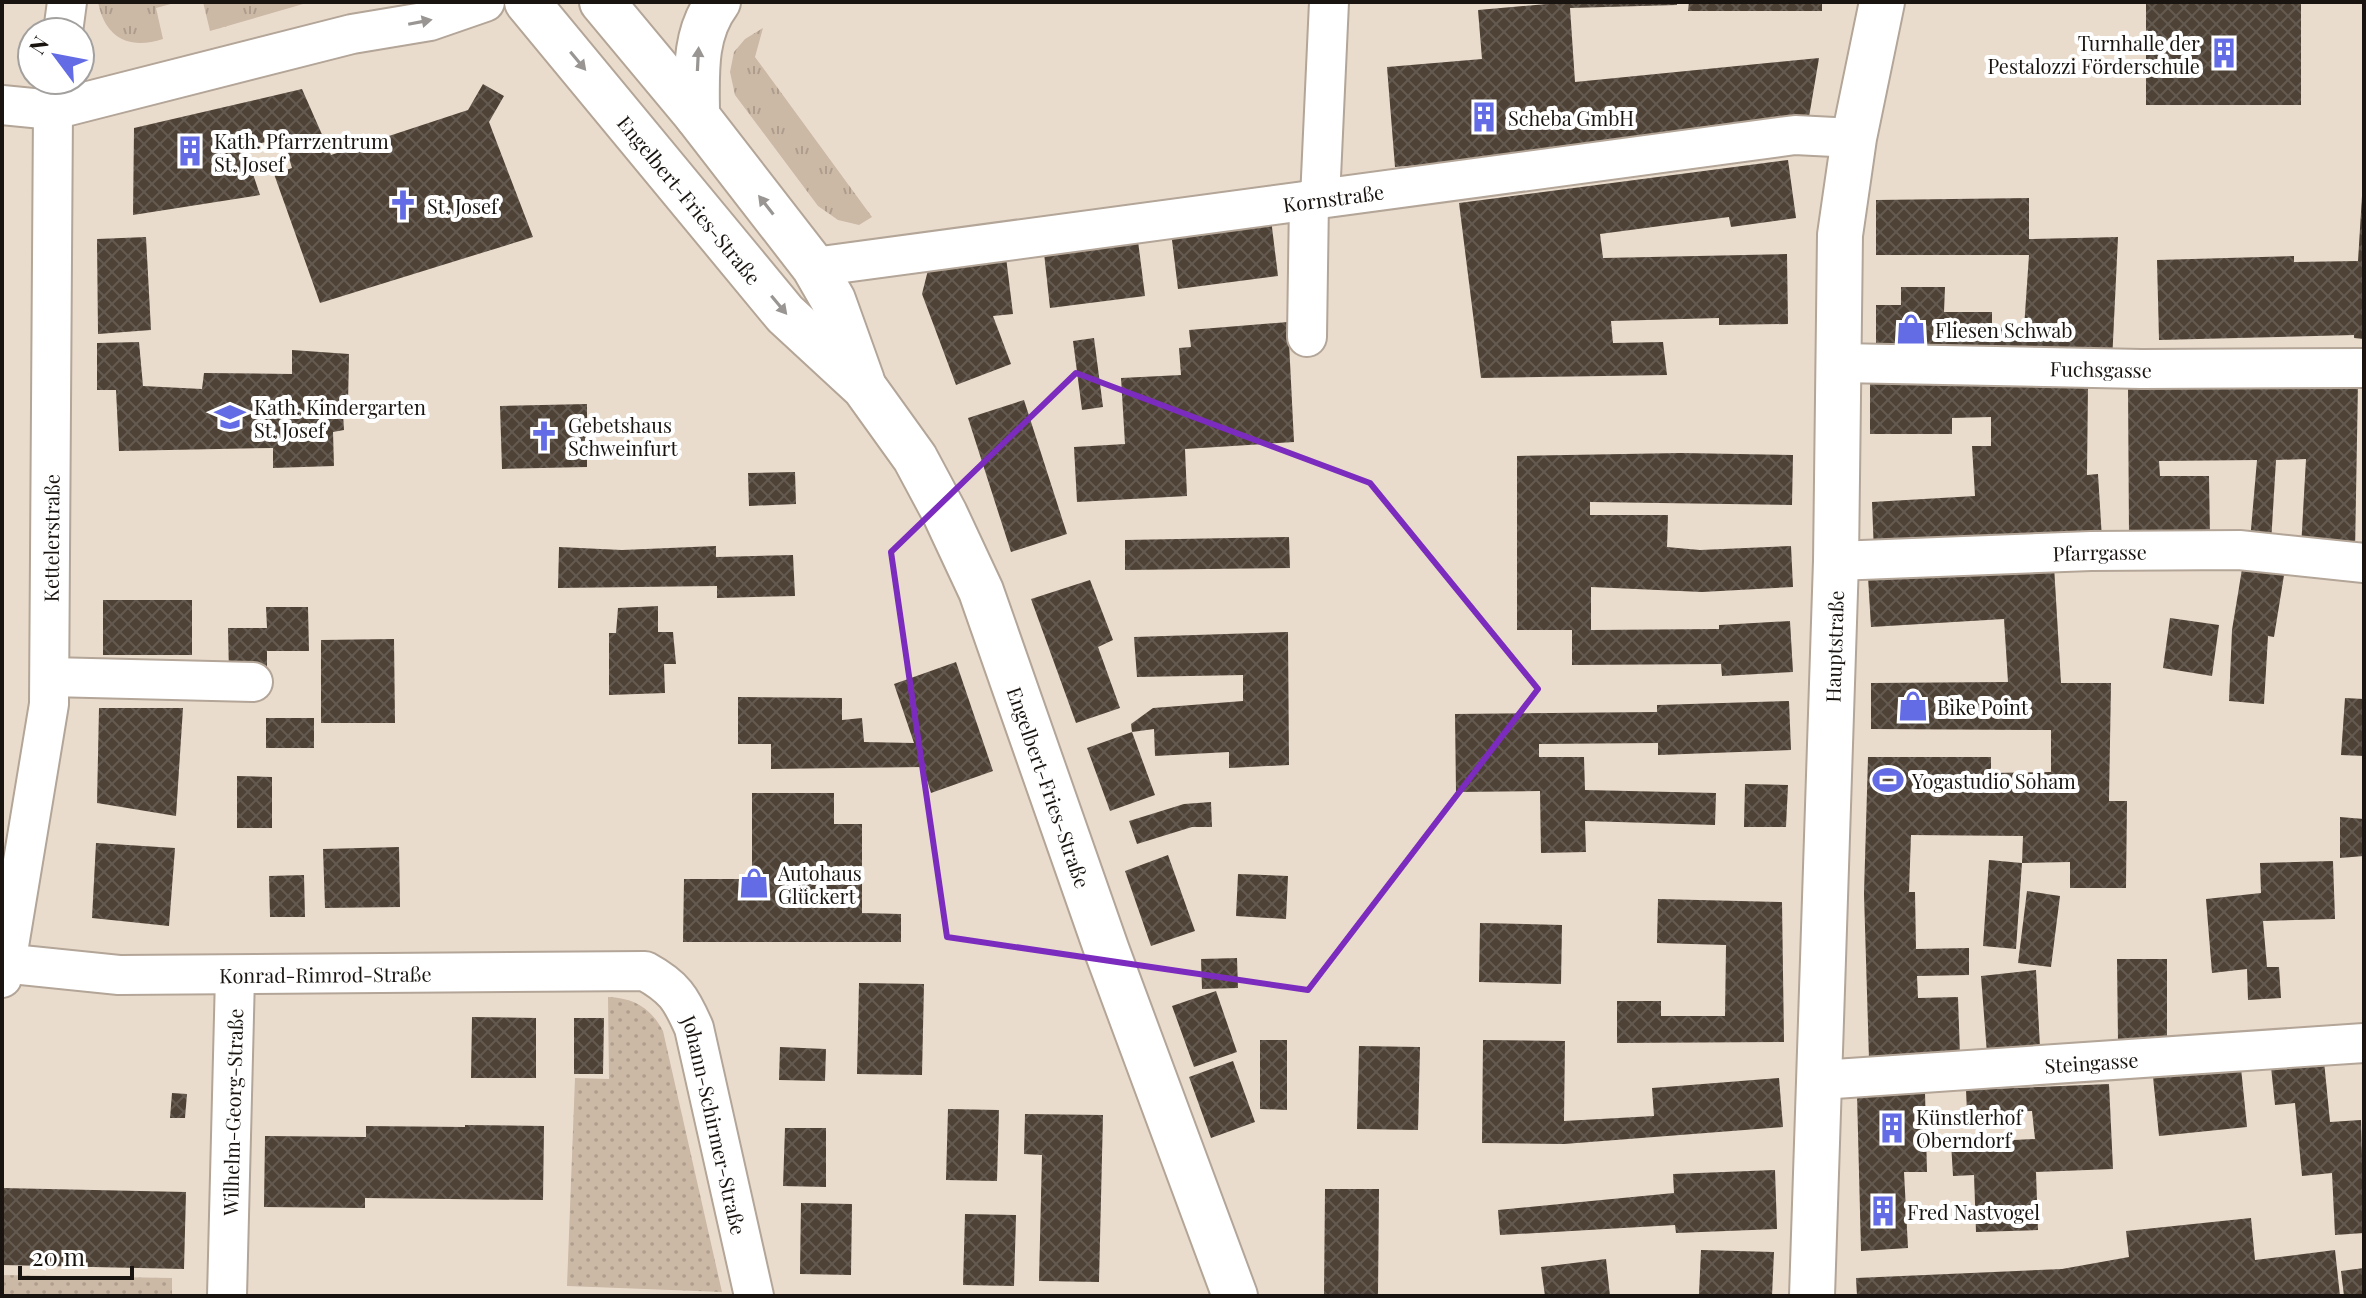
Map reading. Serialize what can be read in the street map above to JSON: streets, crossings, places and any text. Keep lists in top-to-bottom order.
{
  "streets": {
    "main road": ["Engelbert-Fries-Straße", "Hauptstraße"],
    "street": [
      "Kornstraße",
      "Fuchsgasse",
      "Kettelerstraße",
      "Pfarrgasse",
      "Konrad-Rimrod-Straße",
      "Steingasse",
      "Wilhelm-Georg-Straße",
      "Johann-Schirmer-Straße"
    ]
  },
  "crossings": [
    ["Kornstraße", "Engelbert-Fries-Straße"],
    ["Kornstraße", "Hauptstraße"],
    ["Fuchsgasse", "Hauptstraße"],
    ["Kettelerstraße", "Konrad-Rimrod-Straße"],
    ["Pfarrgasse", "Hauptstraße"],
    ["Hauptstraße", "Steingasse"],
    ["Konrad-Rimrod-Straße", "Wilhelm-Georg-Straße"],
    ["Konrad-Rimrod-Straße", "Johann-Schirmer-Straße"]
  ],
  "places": {
    "building": [
      "Turnhalle der Pestalozzi Förderschule",
      "Scheba GmbH",
      "Kath. Pfarrzentrum St. Josef",
      "Künstlerhof Oberndorf",
      "Fred Nastvogel"
    ],
    "church": ["St. Josef", "Gebetshaus Schweinfurt"],
    "shop": ["Fliesen Schwab", "Bike Point", "Autohaus Glückert"],
    "school or university": ["Kath. Kindergarten St. Josef"],
    "sports": ["Yogastudio Soham"]
  },
  "scale_bar": "20 m",
  "north": "top left"
}
